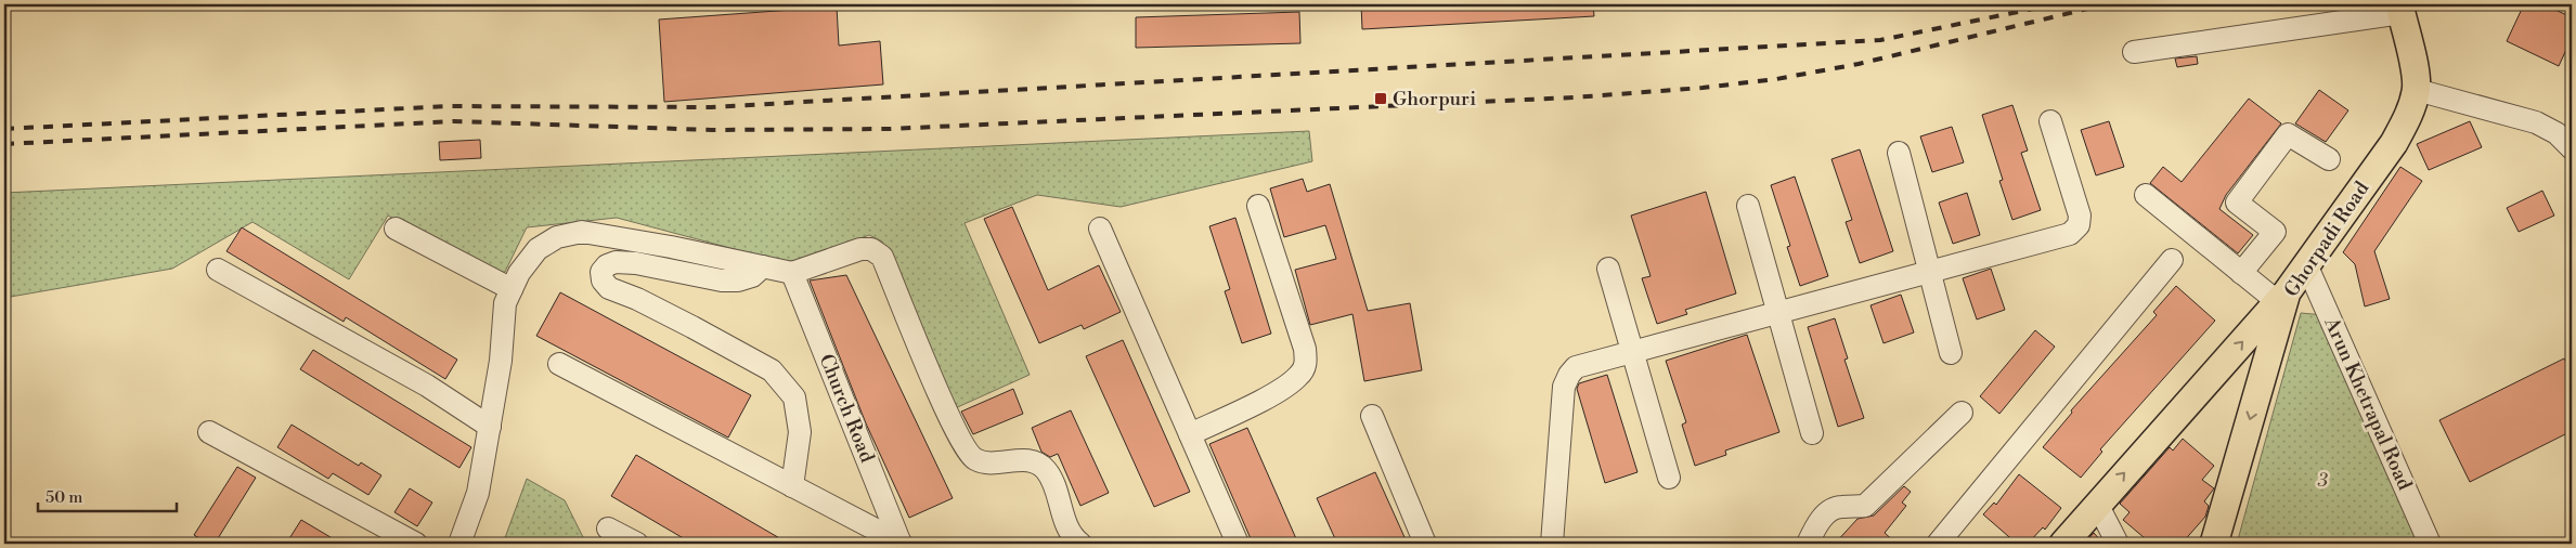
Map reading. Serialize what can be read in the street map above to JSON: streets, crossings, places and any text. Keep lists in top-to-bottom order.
{
  "streets": {
    "main road": ["Ghorpadi Road"],
    "street": ["Arun Khetrapal Road", "Church Road"]
  },
  "crossings": [
    ["Ghorpadi Road", "Arun Khetrapal Road"]
  ],
  "one_way": ["Ghorpadi Road"],
  "parks": ["3"],
  "places": {
    "transit": ["Ghorpuri"]
  },
  "scale_bar": "50 m"
}
